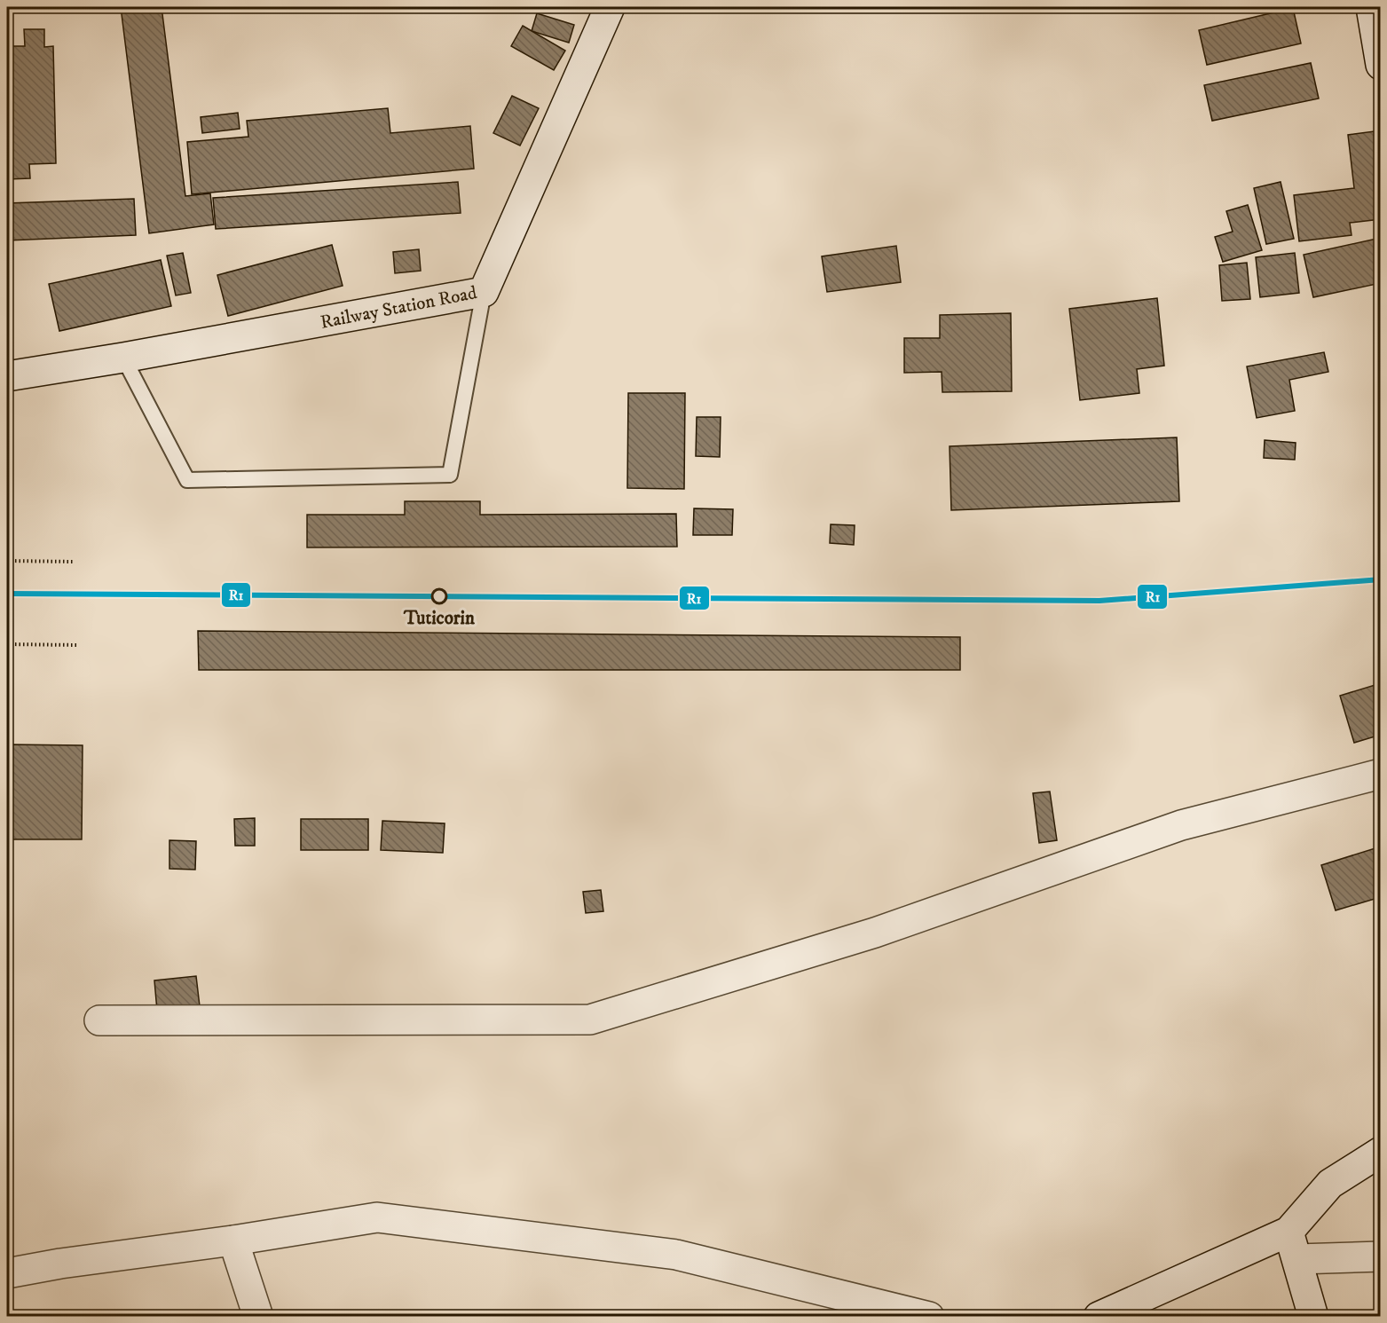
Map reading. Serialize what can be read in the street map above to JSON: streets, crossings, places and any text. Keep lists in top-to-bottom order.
{
  "streets": {
    "street": ["Railway Station Road"]
  },
  "places": ["Tuticorin"],
  "lines": ["transit line R1"]
}
